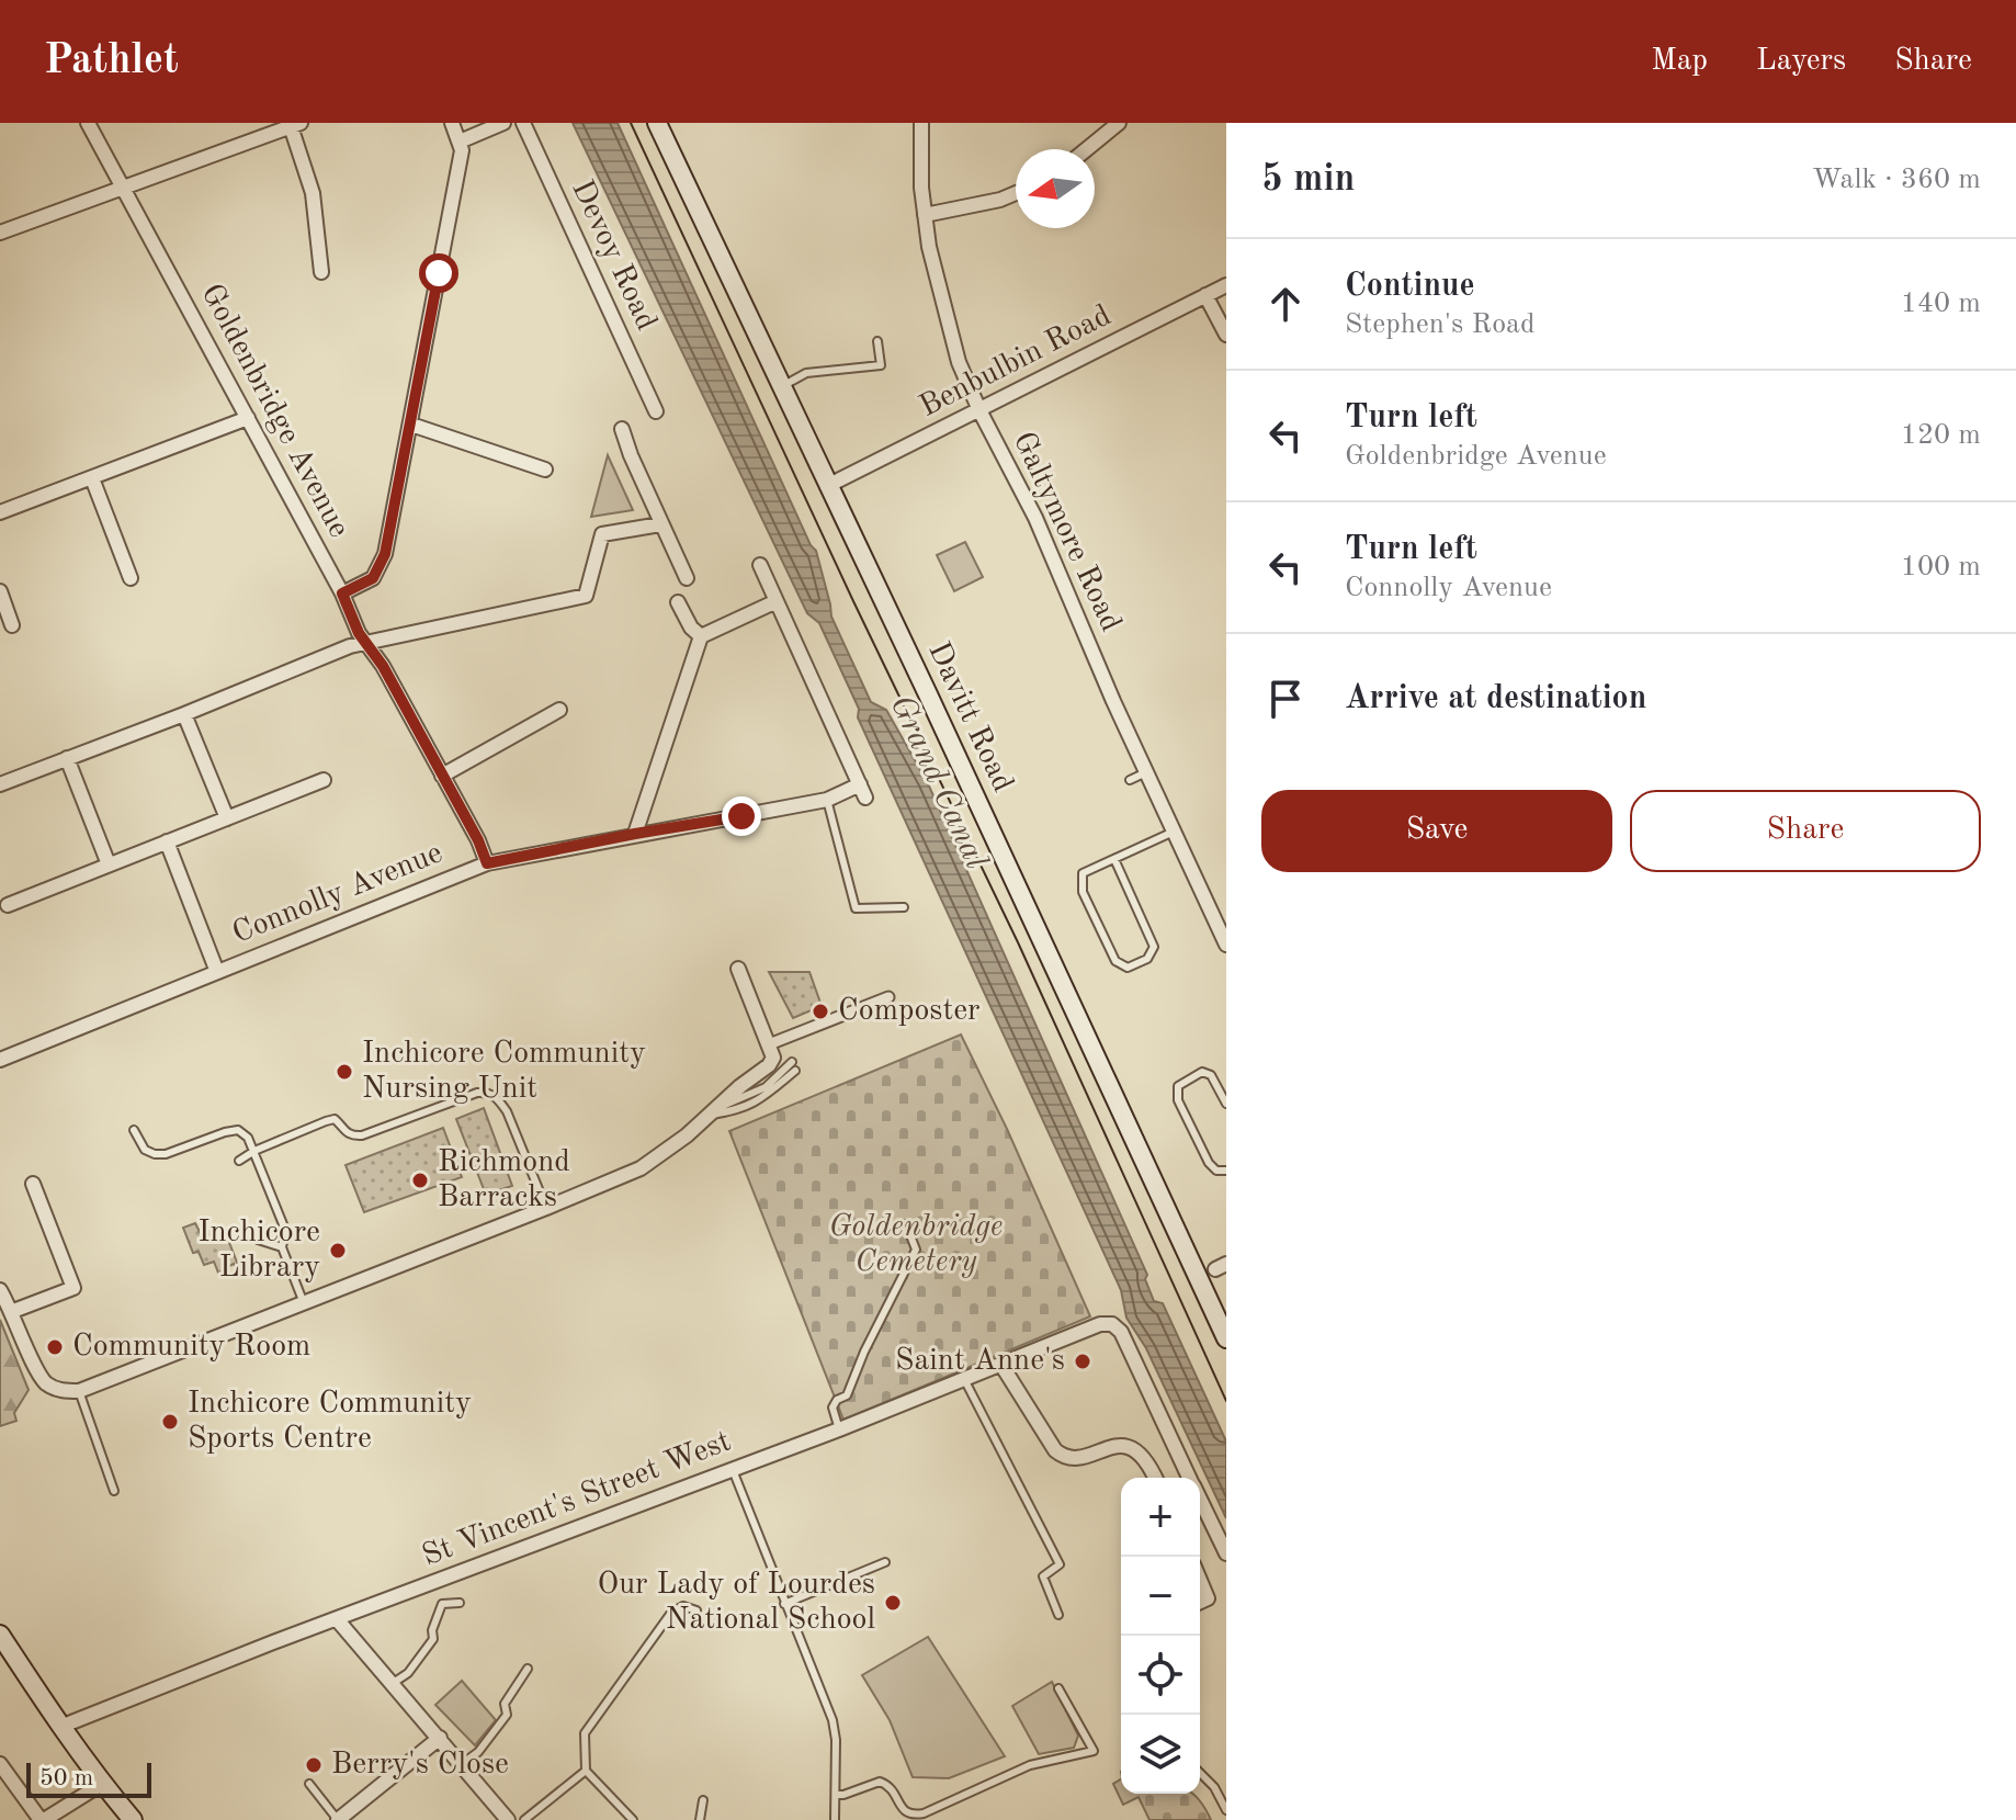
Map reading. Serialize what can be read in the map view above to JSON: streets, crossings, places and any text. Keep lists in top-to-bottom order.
{
  "streets": {
    "main road": ["Davitt Road"],
    "street": [
      "Devoy Road",
      "Benbulbin Road",
      "Goldenbridge Avenue",
      "Galtymore Road",
      "Connolly Avenue",
      "St Vincent's Street West"
    ]
  },
  "crossings": [
    ["Benbulbin Road", "Galtymore Road"],
    ["Benbulbin Road", "Davitt Road"],
    ["Goldenbridge Avenue", "Connolly Avenue"]
  ],
  "water": ["Grand Canal"],
  "parks": ["Goldenbridge Cemetery"],
  "places": [
    "Composter",
    "Inchicore Community Nursing Unit",
    "Richmond Barracks",
    "Inchicore Library",
    "Community Room",
    "Saint Anne's",
    "Inchicore Community Sports Centre",
    "Our Lady of Lourdes National School",
    "Berry's Close"
  ],
  "scale_bar": "50 m",
  "north": "left",
  "page": {
    "header": "Pathlet",
    "nav": ["Map", "Layers", "Share"],
    "heading": ["5 min", "Walk · 360 m"],
    "list": [
      ["Continue", "Stephen's Road", "140 m"],
      ["Turn left", "Goldenbridge Avenue", "120 m"],
      ["Turn left", "Connolly Avenue", "100 m"],
      "Arrive at destination"
    ],
    "buttons": ["Save", "Share"],
    "map_buttons": ["+", "−"],
    "scale": "50 m"
  }
}
